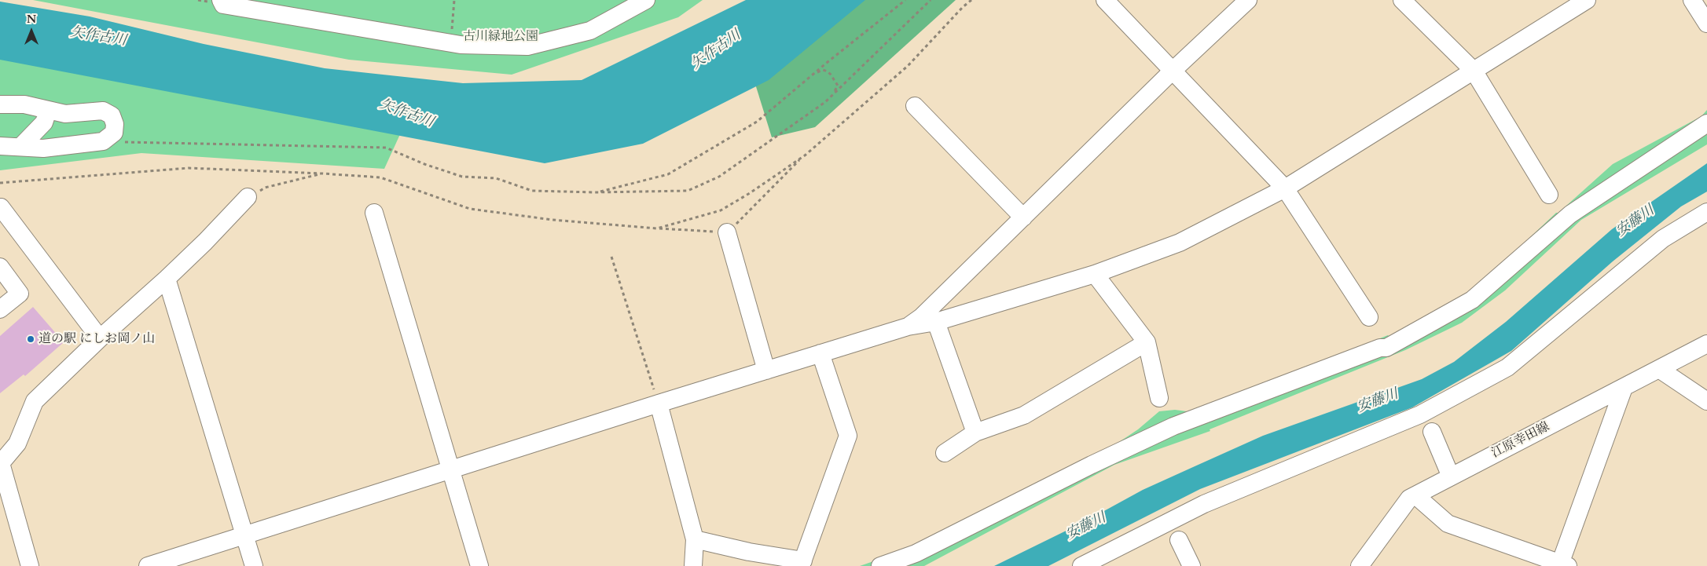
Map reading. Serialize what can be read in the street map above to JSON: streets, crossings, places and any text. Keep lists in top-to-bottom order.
{
  "streets": {
    "street": ["江原幸田線"]
  },
  "water": ["矢作古川", "安藤川"],
  "parks": ["古川緑地公園"],
  "places": ["道の駅 にしお岡ノ山"],
  "north": "top"
}
